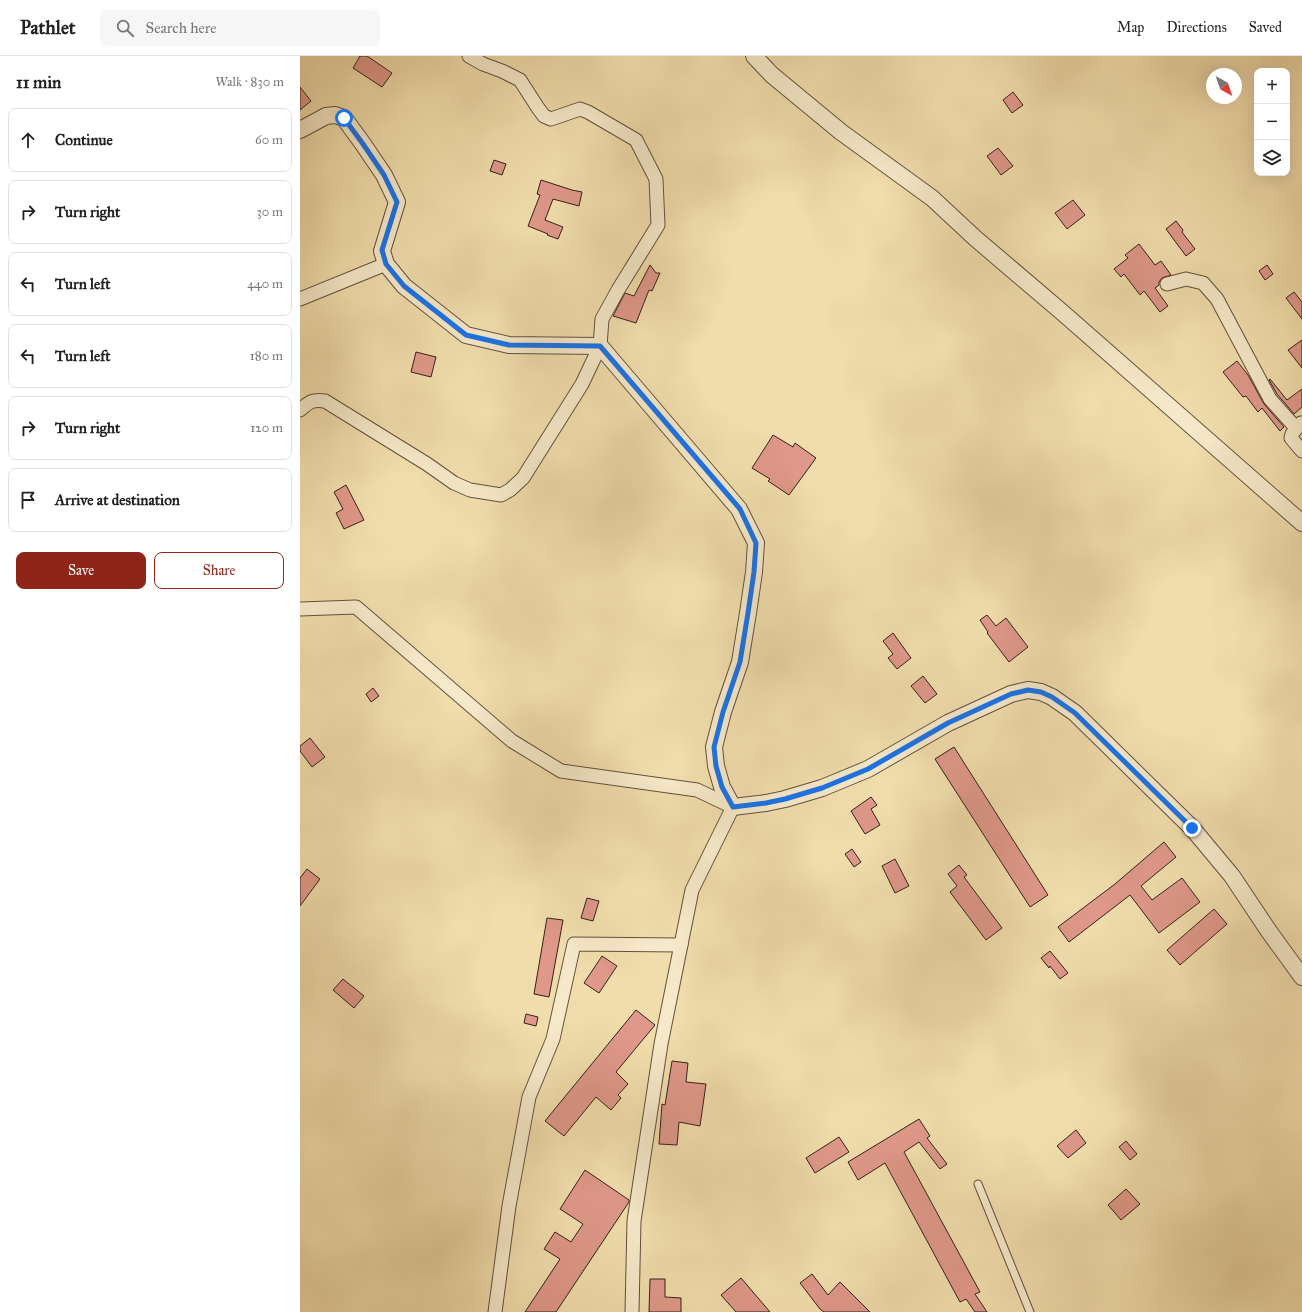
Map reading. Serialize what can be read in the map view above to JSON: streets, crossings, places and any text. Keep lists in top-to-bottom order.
{
  "north": "bottom right",
  "page": {
    "header": "Pathlet",
    "search": "Search here",
    "nav": ["Map", "Directions", "Saved"],
    "heading": ["11 min", "Walk · 830 m"],
    "map_buttons": ["+", "−"],
    "list": [
      ["Continue", "60 m"],
      ["Turn right", "30 m"],
      ["Turn left", "440 m"],
      ["Turn left", "180 m"],
      ["Turn right", "120 m"],
      "Arrive at destination"
    ],
    "buttons": ["Save", "Share"]
  }
}
